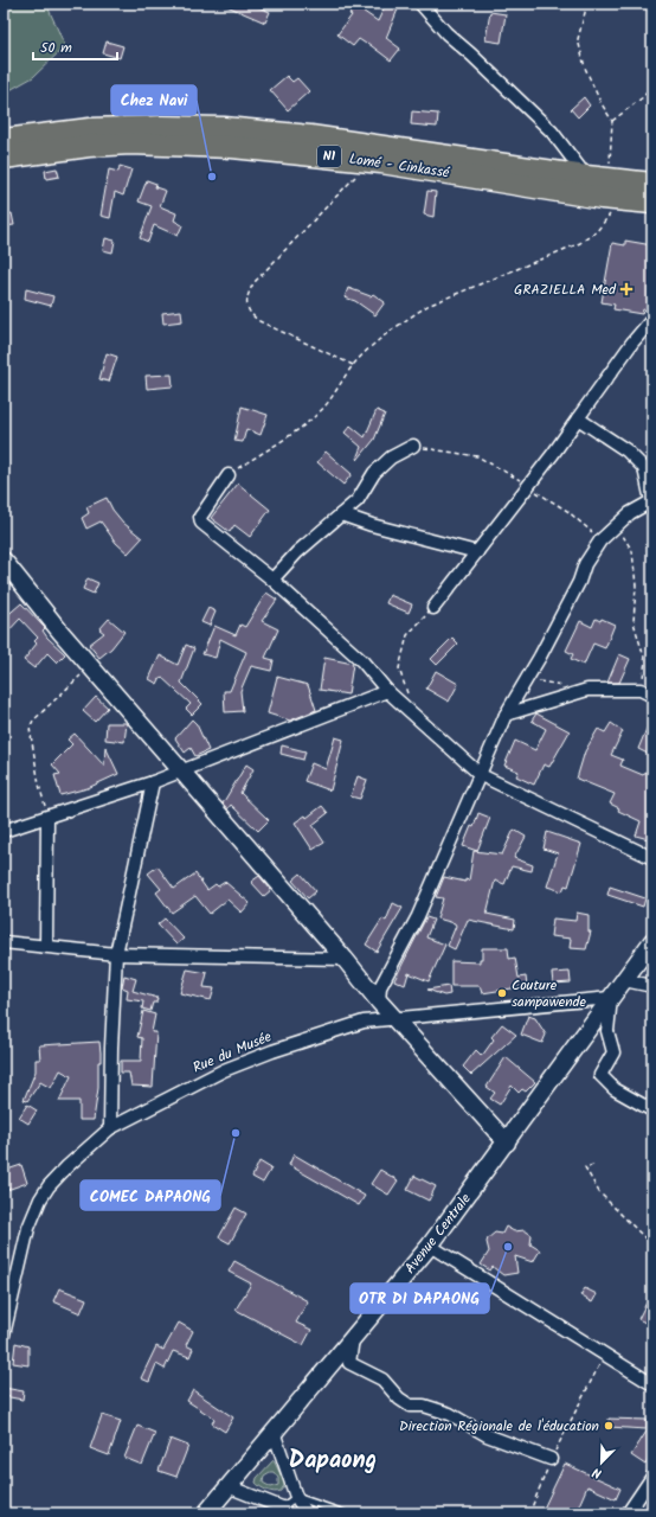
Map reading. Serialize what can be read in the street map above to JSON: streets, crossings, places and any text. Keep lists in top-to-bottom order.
{
  "streets": {
    "highway": ["N1", "Lomé - Cinkassé"],
    "street": ["Rue du Musée", "Avenue Centrale"]
  },
  "crossings": [
    ["Rue du Musée", "Avenue Centrale"]
  ],
  "districts": ["Dapaong"],
  "places": {
    "other": [
      "Chez Navi",
      "Couture sampawende",
      "COMEC DAPAONG",
      "OTR DI DAPAONG",
      "Direction Régionale de l'éducation"
    ],
    "health": ["GRAZIELLA Med"]
  },
  "scale_bar": "50 m",
  "north": "bottom left"
}
